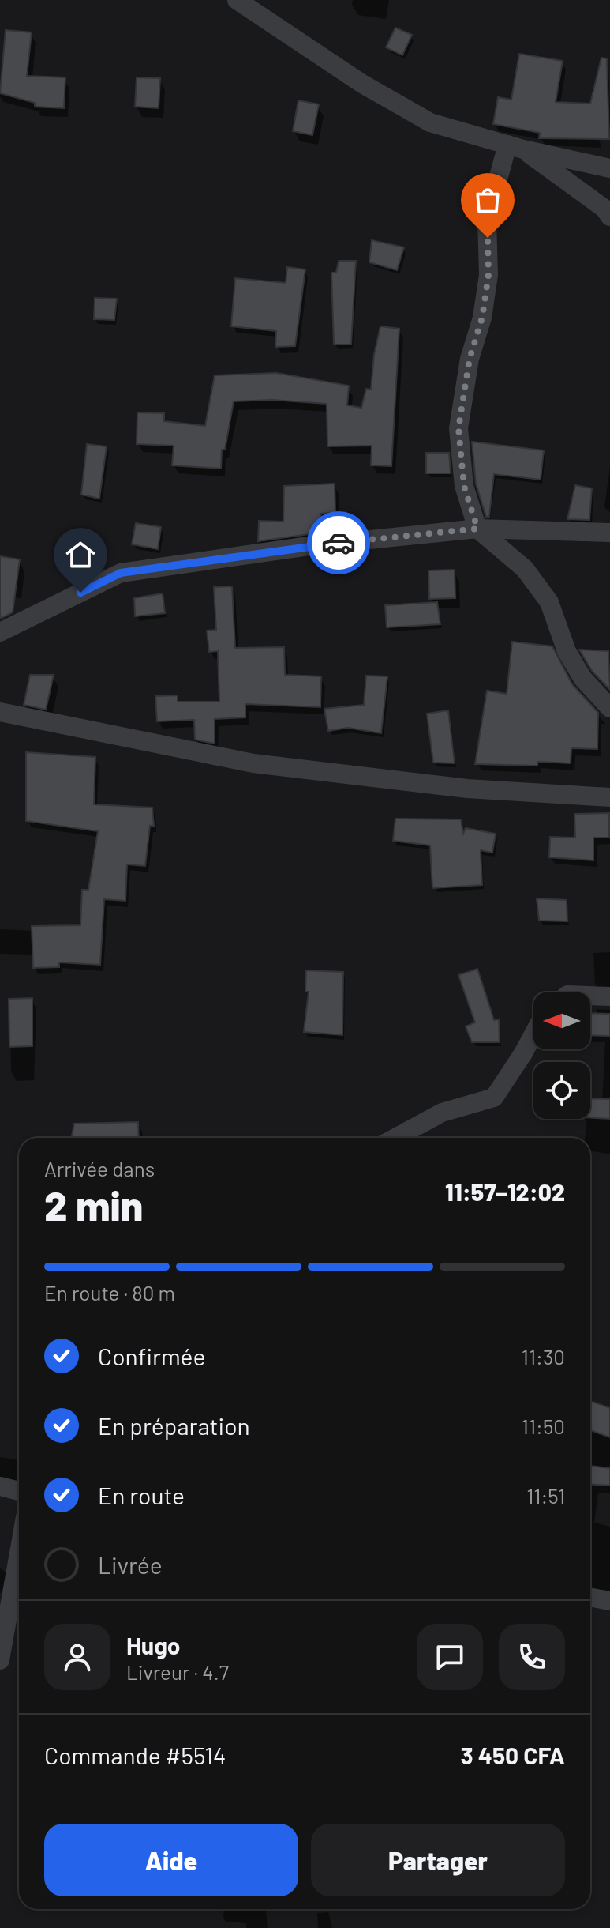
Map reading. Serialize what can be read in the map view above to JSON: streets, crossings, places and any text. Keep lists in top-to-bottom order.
{
  "north": "left",
  "page": {
    "heading": ["2 min", "Arrivée dans", "11:57–12:02"],
    "panel": [
      "Hugo",
      "Livreur · 4.7",
      "Commande #5514",
      "3 450 CFA"
    ],
    "bar": "En route · 80 m",
    "list": [
      ["Confirmée", "11:30"],
      ["En préparation", "11:50"],
      ["En route", "11:51"],
      "Livrée"
    ],
    "buttons": ["Aide", "Partager"]
  }
}
